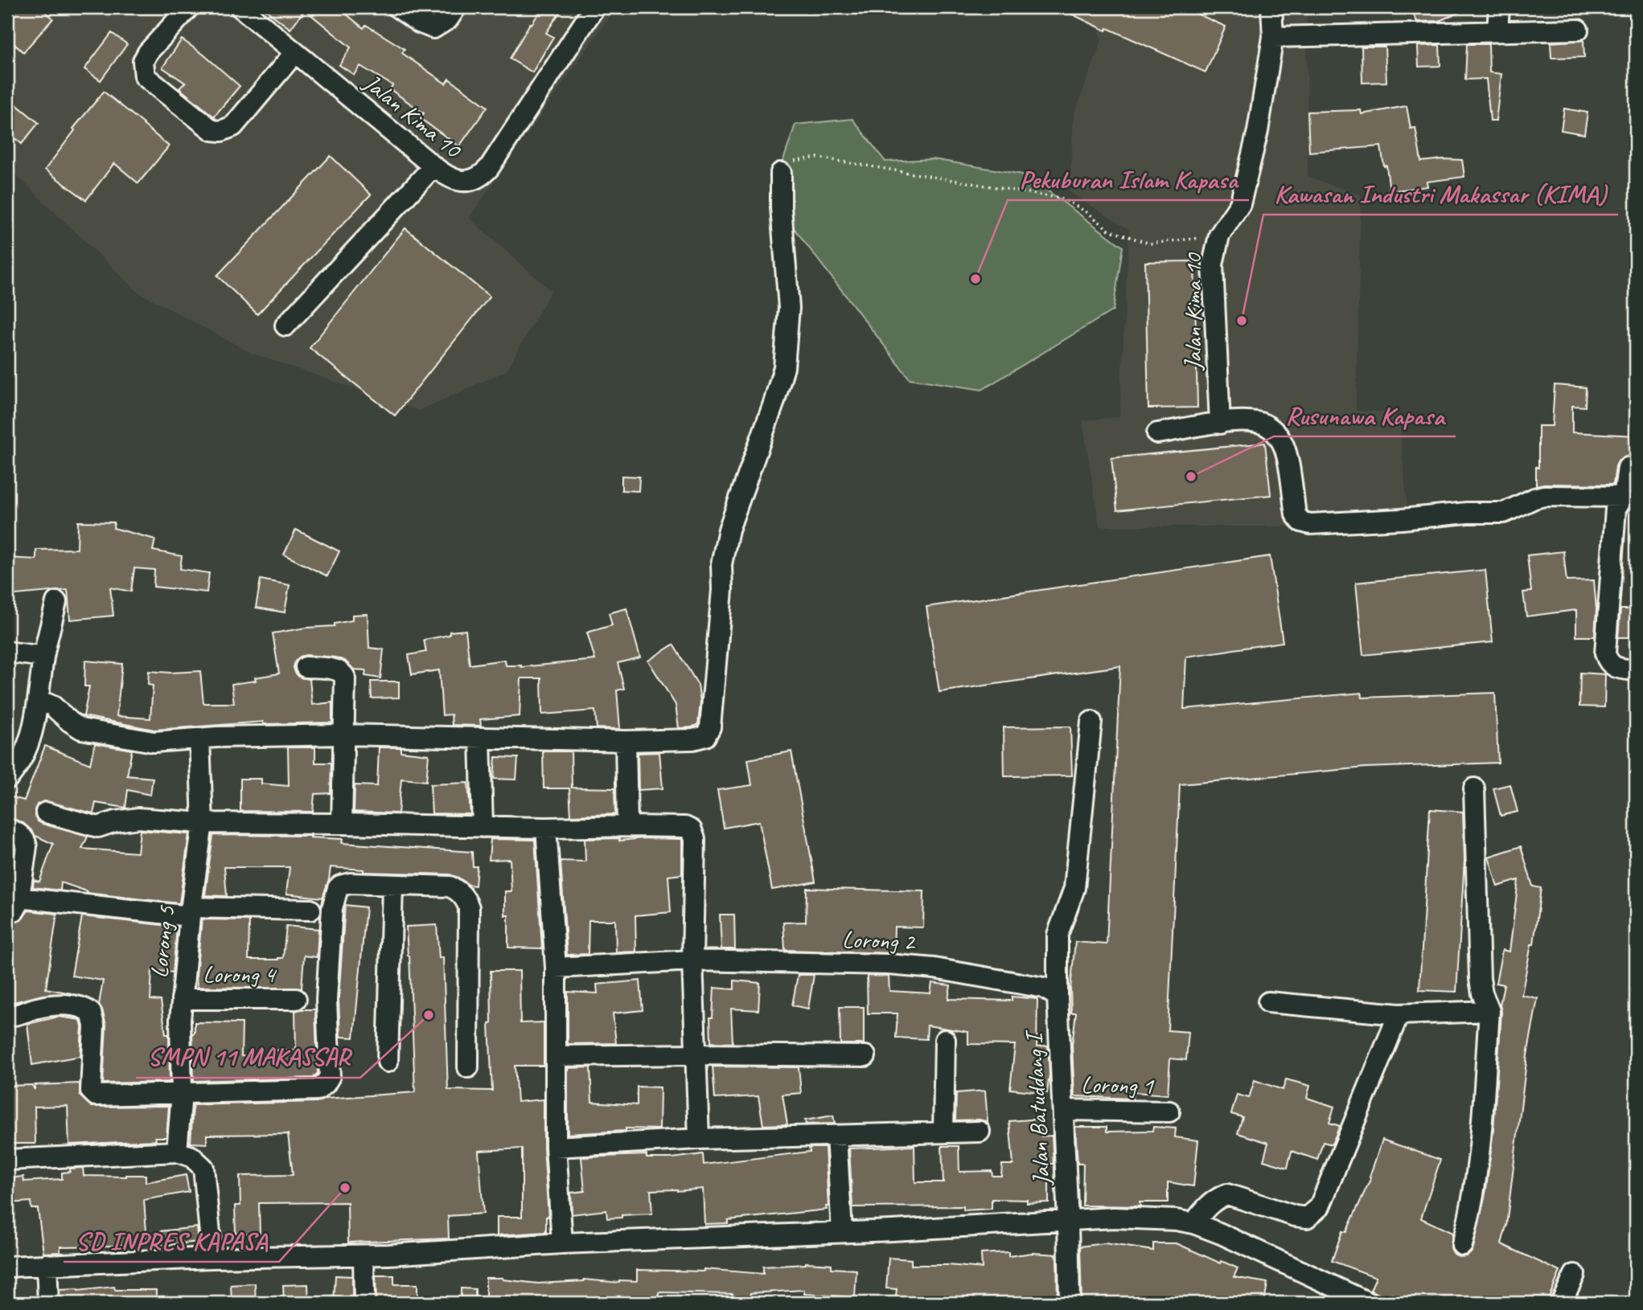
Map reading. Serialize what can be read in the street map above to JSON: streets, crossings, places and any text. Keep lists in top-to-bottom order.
{
  "streets": {
    "street": [
      "Jalan Kima 10",
      "Lorong 2",
      "Lorong 5",
      "Lorong 4",
      "Lorong 1",
      "Jalan Batuddang I"
    ]
  },
  "crossings": [
    ["Lorong 2", "Jalan Batuddang I"],
    ["Lorong 5", "Lorong 4"],
    ["Lorong 1", "Jalan Batuddang I"]
  ],
  "places": [
    "Pekuburan Islam Kapasa",
    "Kawasan Industri Makassar (KIMA)",
    "Rusunawa Kapasa",
    "SMPN 11 MAKASSAR",
    "SD INPRES KAPASA"
  ]
}
